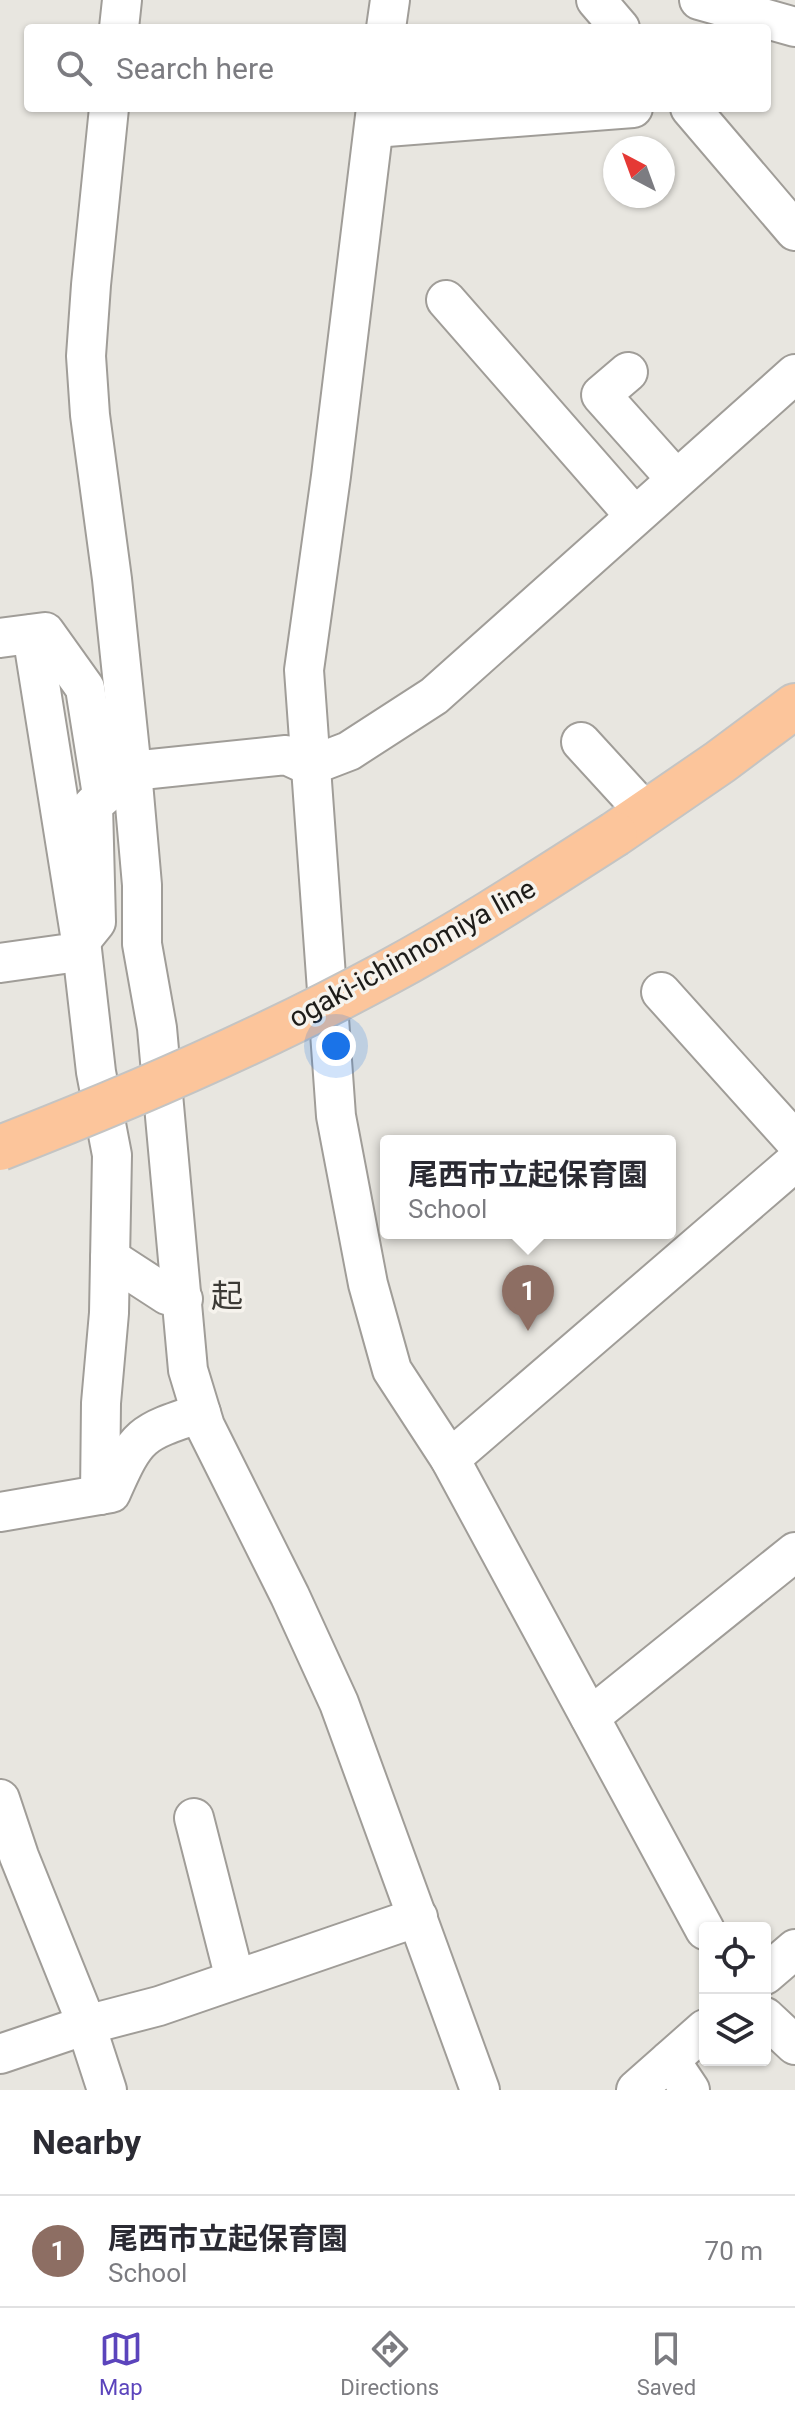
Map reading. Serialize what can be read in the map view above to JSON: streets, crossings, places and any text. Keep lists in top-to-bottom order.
{
  "streets": {
    "main road": ["ogaki-ichinnomiya line"]
  },
  "districts": ["起"],
  "north": "top left",
  "page": {
    "search": "Search here",
    "popup": ["尾西市立起保育園", "School"],
    "pins": "1",
    "heading": "Nearby",
    "list": [
      {
        "mark": "1",
        "name": "尾西市立起保育園",
        "note": "School",
        "value": "70 m"
      }
    ],
    "nav": ["Map", "Directions", "Saved"]
  }
}
